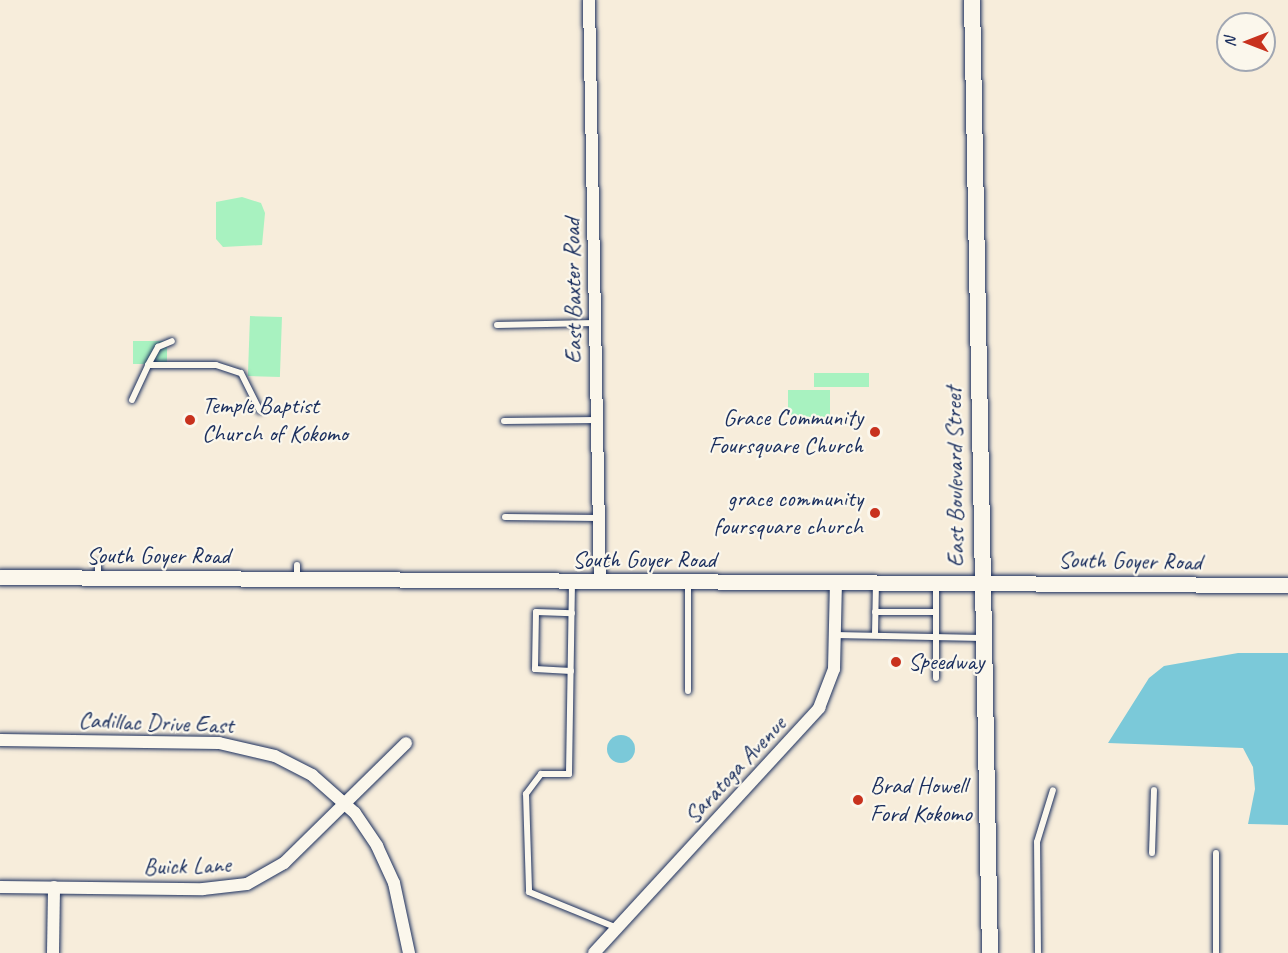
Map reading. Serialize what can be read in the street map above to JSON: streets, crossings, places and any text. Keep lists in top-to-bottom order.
{
  "streets": {
    "main road": ["East Boulevard Street"],
    "street": [
      "East Baxter Road",
      "South Goyer Road",
      "Cadillac Drive East",
      "Saratoga Avenue",
      "Buick Lane"
    ]
  },
  "crossings": [
    ["East Baxter Road", "South Goyer Road"],
    ["East Boulevard Street", "South Goyer Road"],
    ["South Goyer Road", "Saratoga Avenue"],
    ["Cadillac Drive East", "Buick Lane"]
  ],
  "places": [
    "Temple Baptist Church of Kokomo",
    "Grace Community Foursquare Church",
    "grace community foursquare church",
    "Speedway",
    "Brad Howell Ford Kokomo"
  ],
  "north": "left"
}
